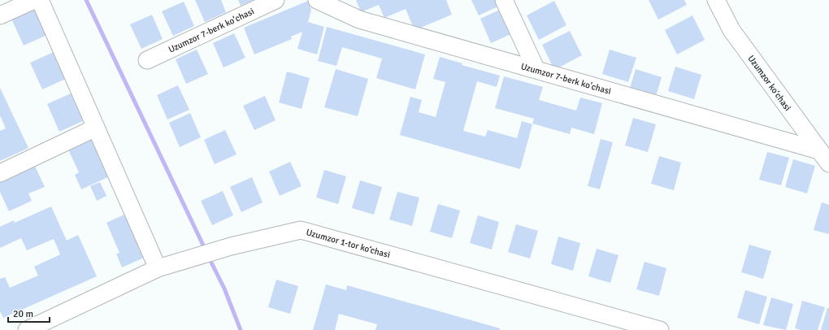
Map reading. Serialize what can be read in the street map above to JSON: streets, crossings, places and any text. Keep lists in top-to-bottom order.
{
  "streets": {
    "street": ["Uzumzor 7-berk ko'chasi", "Uzumzor koʻchasi", "Uzumzor 1-tor ko‘chasi"]
  },
  "crossings": [
    ["Uzumzor 7-berk ko'chasi", "Uzumzor koʻchasi"]
  ],
  "scale_bar": "20 m"
}
